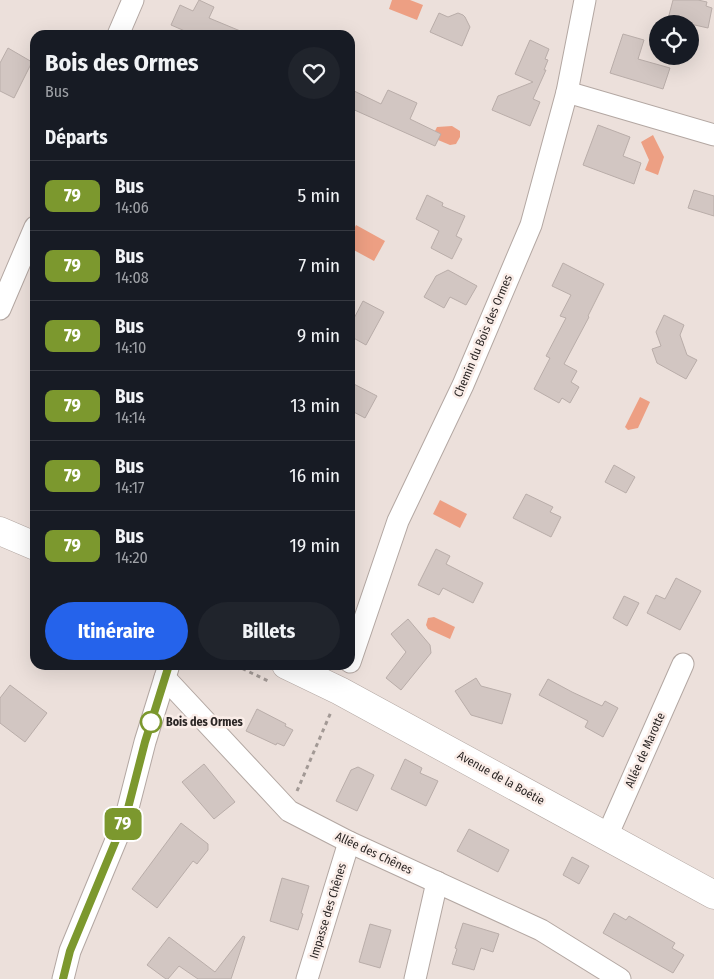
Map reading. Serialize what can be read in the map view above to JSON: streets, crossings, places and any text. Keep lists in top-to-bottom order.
{
  "streets": {
    "main road": ["Avenue de la Boétie"],
    "street": [
      "Chemin du Bois des Ormes",
      "Allée de Marotte",
      "Allée des Chênes",
      "Impasse des Chênes"
    ]
  },
  "crossings": [
    ["Chemin du Bois des Ormes", "Avenue de la Boétie"],
    ["Allée de Marotte", "Avenue de la Boétie"],
    ["Allée des Chênes", "Impasse des Chênes"]
  ],
  "places": ["Bois des Ormes"],
  "lines": ["bus line 79"],
  "page": {
    "on_map": "79",
    "heading": [
      ["Bois des Ormes", "Bus"],
      "Départs"
    ],
    "list": [
      {
        "mark": "79",
        "name": "Bus",
        "note": "14:06",
        "value": "5 min"
      },
      {
        "mark": "79",
        "name": "Bus",
        "note": "14:08",
        "value": "7 min"
      },
      {
        "mark": "79",
        "name": "Bus",
        "note": "14:10",
        "value": "9 min"
      },
      {
        "mark": "79",
        "name": "Bus",
        "note": "14:14",
        "value": "13 min"
      },
      {
        "mark": "79",
        "name": "Bus",
        "note": "14:17",
        "value": "16 min"
      },
      {
        "mark": "79",
        "name": "Bus",
        "note": "14:20",
        "value": "19 min"
      }
    ],
    "buttons": ["Itinéraire", "Billets"]
  }
}
